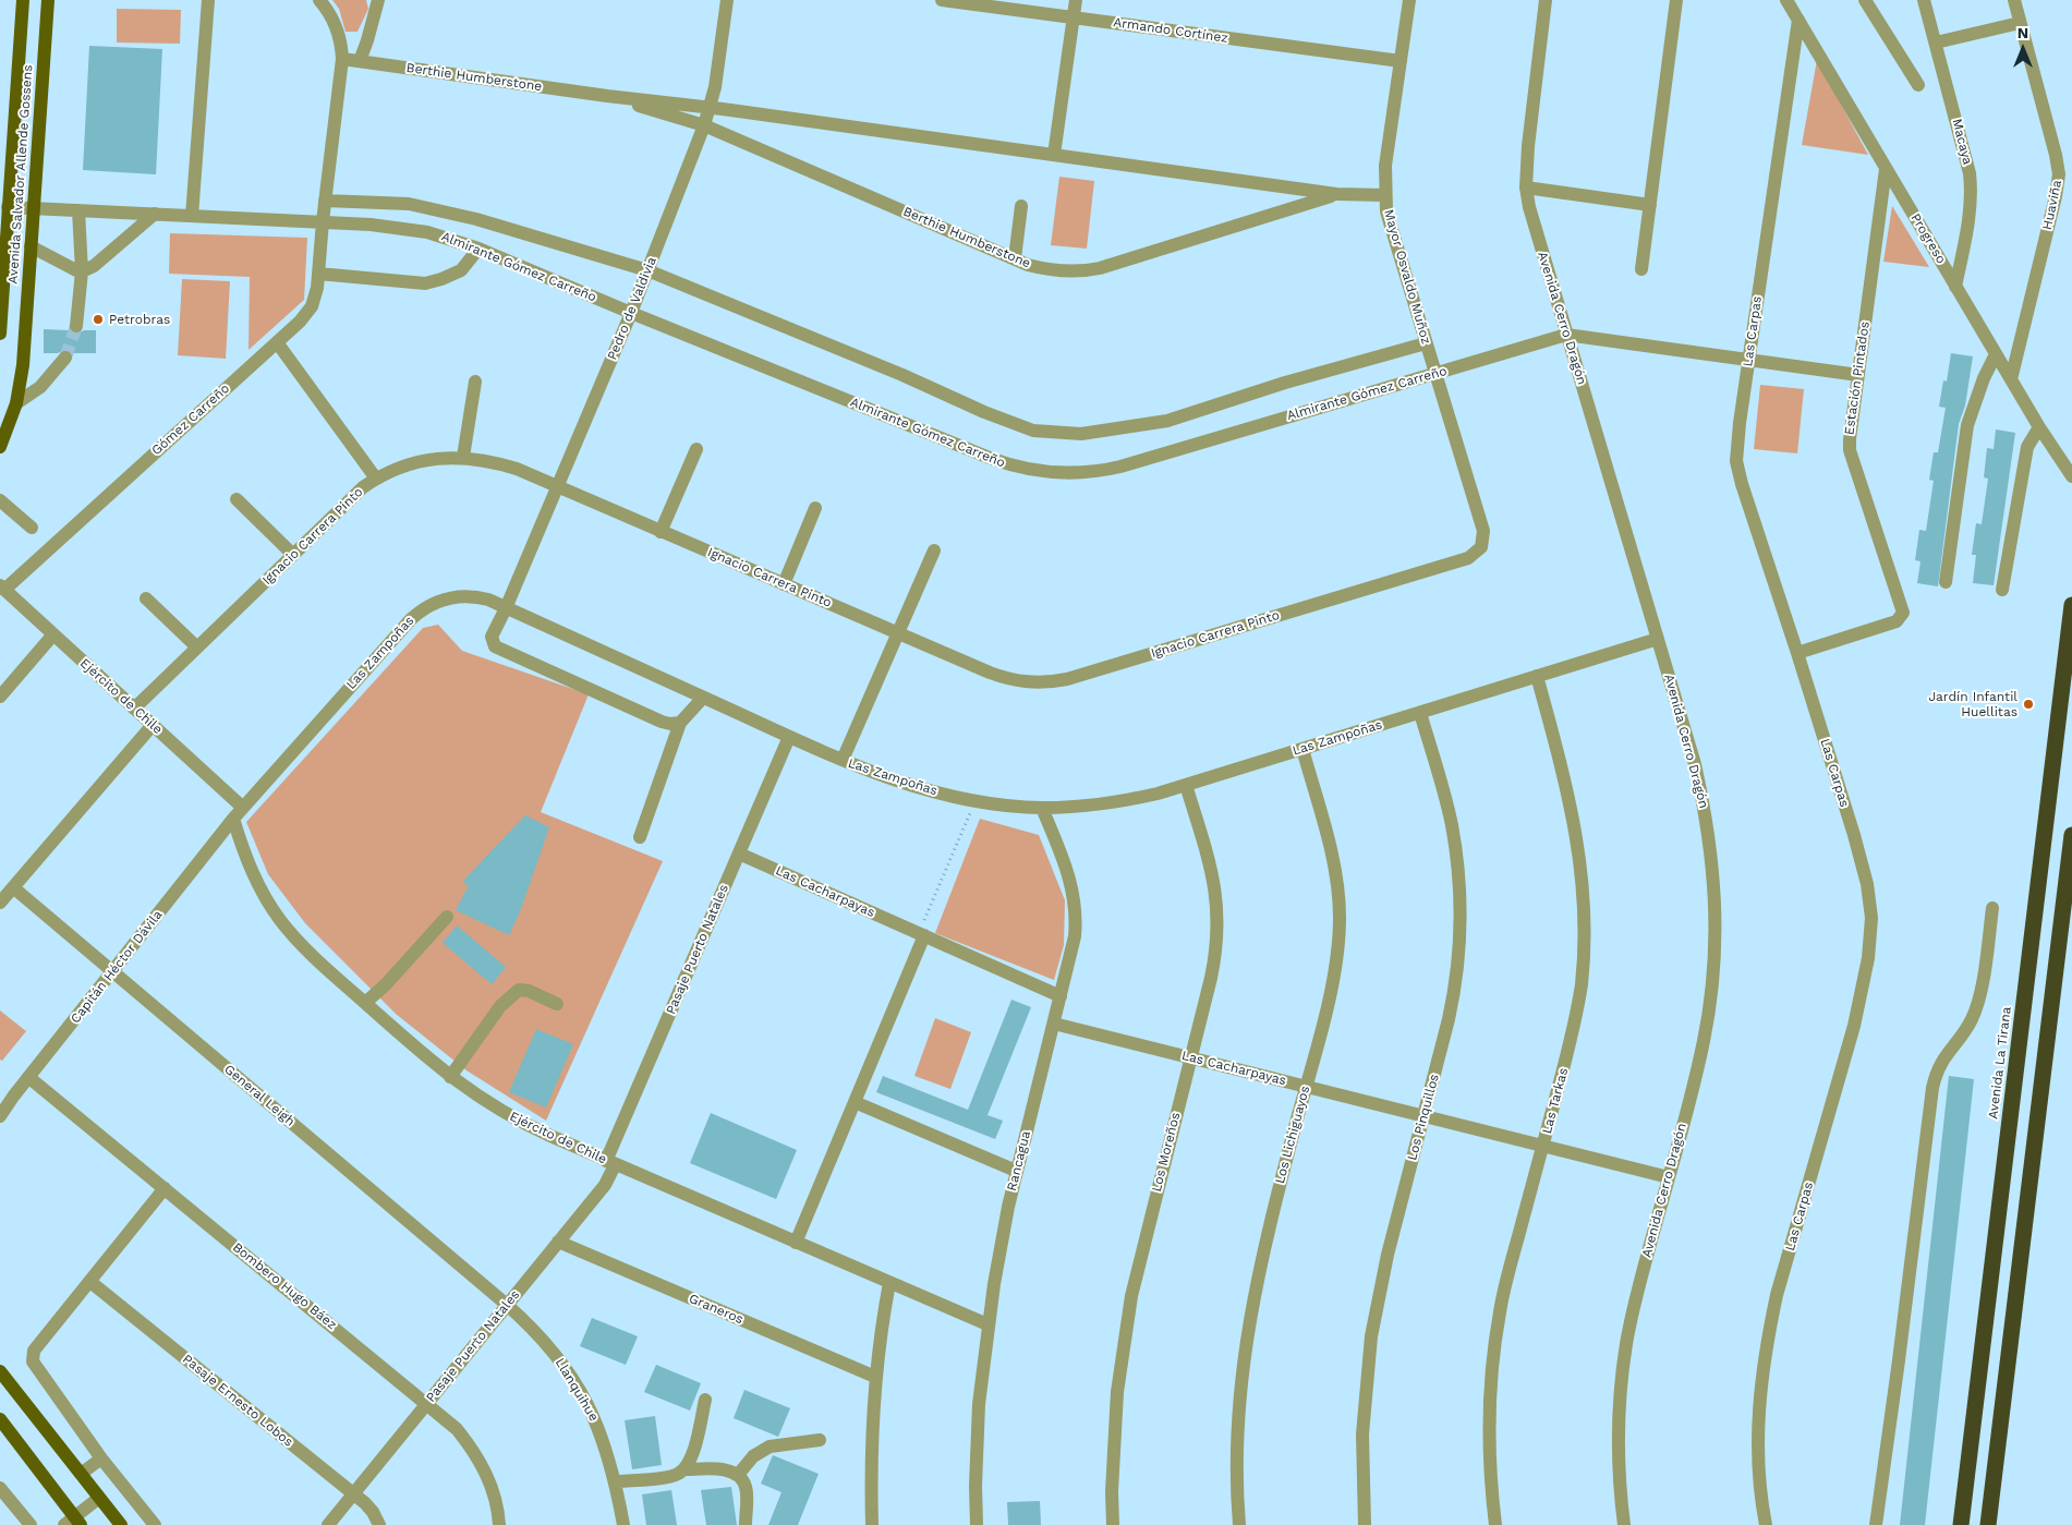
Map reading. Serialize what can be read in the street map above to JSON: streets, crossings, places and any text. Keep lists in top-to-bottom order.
{
  "streets": {
    "highway": ["Avenida La Tirana"],
    "main road": ["Avenida Salvador Allende Gossens"],
    "street": [
      "Armando Cortínez",
      "Berthie Humberstone",
      "Macaya",
      "Huaviña",
      "Progreso",
      "Almirante Gómez Carreño",
      "Mayor Osvaldo Muñoz",
      "Pedro de Valdivia",
      "Avenida Cerro Dragón",
      "Las Carpas",
      "Estación Pintados",
      "Gómez Carreño",
      "Ignacio Carrera Pinto",
      "Las Zampoñas",
      "Ejército de Chile",
      "Las Cacharpayas",
      "Pasaje Puerto Natales",
      "Capitán Héctor Dávila",
      "General Leigh",
      "Las Tarkas",
      "Los Pinquillos",
      "Los Lichiguayos",
      "Los Moreños",
      "Rancagua",
      "Bombero Hugo Báez",
      "Graneros",
      "Llanquihue",
      "Pasaje Ernesto Lobos"
    ]
  },
  "crossings": [
    ["Armando Cortínez", "Mayor Osvaldo Muñoz"],
    ["Berthie Humberstone", "Mayor Osvaldo Muñoz"],
    ["Berthie Humberstone", "Pedro de Valdivia"],
    ["Berthie Humberstone", "Gómez Carreño"],
    ["Macaya", "Progreso"],
    ["Avenida Salvador Allende Gossens", "Almirante Gómez Carreño"],
    ["Huaviña", "Progreso"],
    ["Progreso", "Las Carpas"],
    ["Progreso", "Estación Pintados"],
    ["Almirante Gómez Carreño", "Mayor Osvaldo Muñoz"],
    ["Almirante Gómez Carreño", "Pedro de Valdivia"],
    ["Almirante Gómez Carreño", "Avenida Cerro Dragón"],
    ["Almirante Gómez Carreño", "Las Carpas"],
    ["Almirante Gómez Carreño", "Estación Pintados"],
    ["Almirante Gómez Carreño", "Gómez Carreño"],
    ["Mayor Osvaldo Muñoz", "Ignacio Carrera Pinto"],
    ["Pedro de Valdivia", "Ignacio Carrera Pinto"],
    ["Pedro de Valdivia", "Las Zampoñas"],
    ["Avenida Cerro Dragón", "Las Zampoñas"],
    ["Avenida Cerro Dragón", "Las Cacharpayas"],
    ["Las Carpas", "Estación Pintados"],
    ["Gómez Carreño", "Ejército de Chile"],
    ["Ignacio Carrera Pinto", "Ejército de Chile"],
    ["Las Zampoñas", "Ejército de Chile"],
    ["Las Zampoñas", "Pasaje Puerto Natales"],
    ["Las Zampoñas", "Capitán Héctor Dávila"],
    ["Las Zampoñas", "Las Tarkas"],
    ["Las Zampoñas", "Los Pinquillos"],
    ["Las Zampoñas", "Los Lichiguayos"],
    ["Las Zampoñas", "Los Moreños"],
    ["Las Zampoñas", "Rancagua"],
    ["Ejército de Chile", "Pasaje Puerto Natales"],
    ["Ejército de Chile", "Capitán Héctor Dávila"],
    ["Ejército de Chile", "Rancagua"],
    ["Las Cacharpayas", "Pasaje Puerto Natales"],
    ["Las Cacharpayas", "Las Tarkas"],
    ["Las Cacharpayas", "Los Pinquillos"],
    ["Las Cacharpayas", "Los Lichiguayos"],
    ["Las Cacharpayas", "Los Moreños"],
    ["Las Cacharpayas", "Rancagua"],
    ["Pasaje Puerto Natales", "General Leigh"],
    ["Pasaje Puerto Natales", "Bombero Hugo Báez"],
    ["Pasaje Puerto Natales", "Graneros"],
    ["Pasaje Puerto Natales", "Llanquihue"],
    ["Pasaje Puerto Natales", "Pasaje Ernesto Lobos"],
    ["Capitán Héctor Dávila", "General Leigh"],
    ["Capitán Héctor Dávila", "Bombero Hugo Báez"],
    ["General Leigh", "Llanquihue"]
  ],
  "places": ["Petrobras", "Jardín Infantil Huellitas"],
  "north": "top"
}
